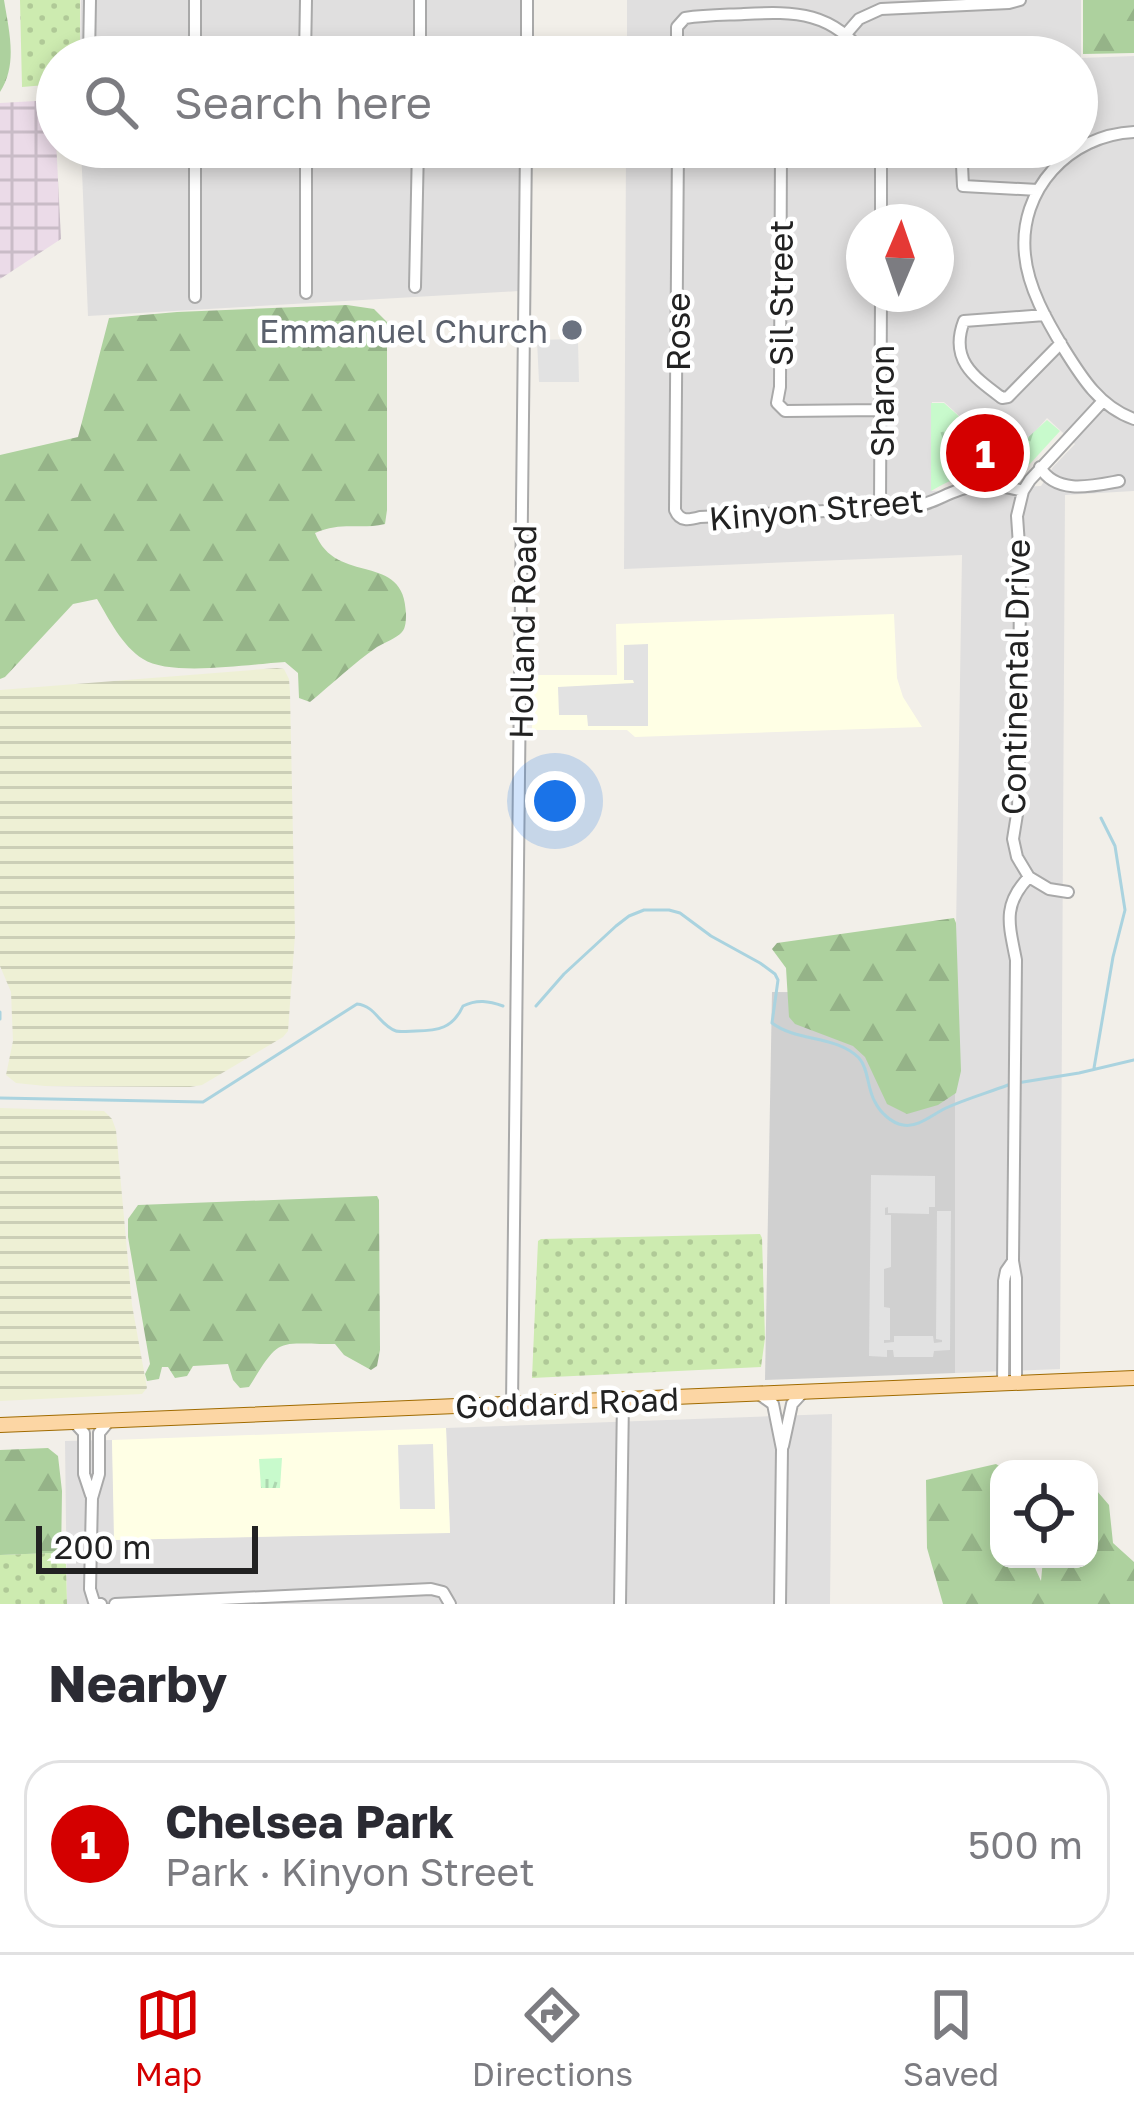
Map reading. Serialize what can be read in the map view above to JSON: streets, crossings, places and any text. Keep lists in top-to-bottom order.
{
  "streets": {
    "main road": ["Goddard Road"],
    "street": [
      "Sil Street",
      "Rose",
      "Sharon",
      "Kinyon Street",
      "Holland Road",
      "Continental Drive"
    ]
  },
  "crossings": [
    ["Sil Street", "Sharon"],
    ["Rose", "Kinyon Street"],
    ["Sharon", "Kinyon Street"],
    ["Kinyon Street", "Continental Drive"],
    ["Holland Road", "Goddard Road"]
  ],
  "places": ["Emmanuel Church"],
  "scale_bar": "200 m",
  "north": "top",
  "page": {
    "search": "Search here",
    "pins": "1",
    "scale": "200 m",
    "heading": "Nearby",
    "list": [
      {
        "mark": "1",
        "name": "Chelsea Park",
        "note": "Park · Kinyon Street",
        "value": "500 m"
      }
    ],
    "nav": ["Map", "Directions", "Saved"]
  }
}
